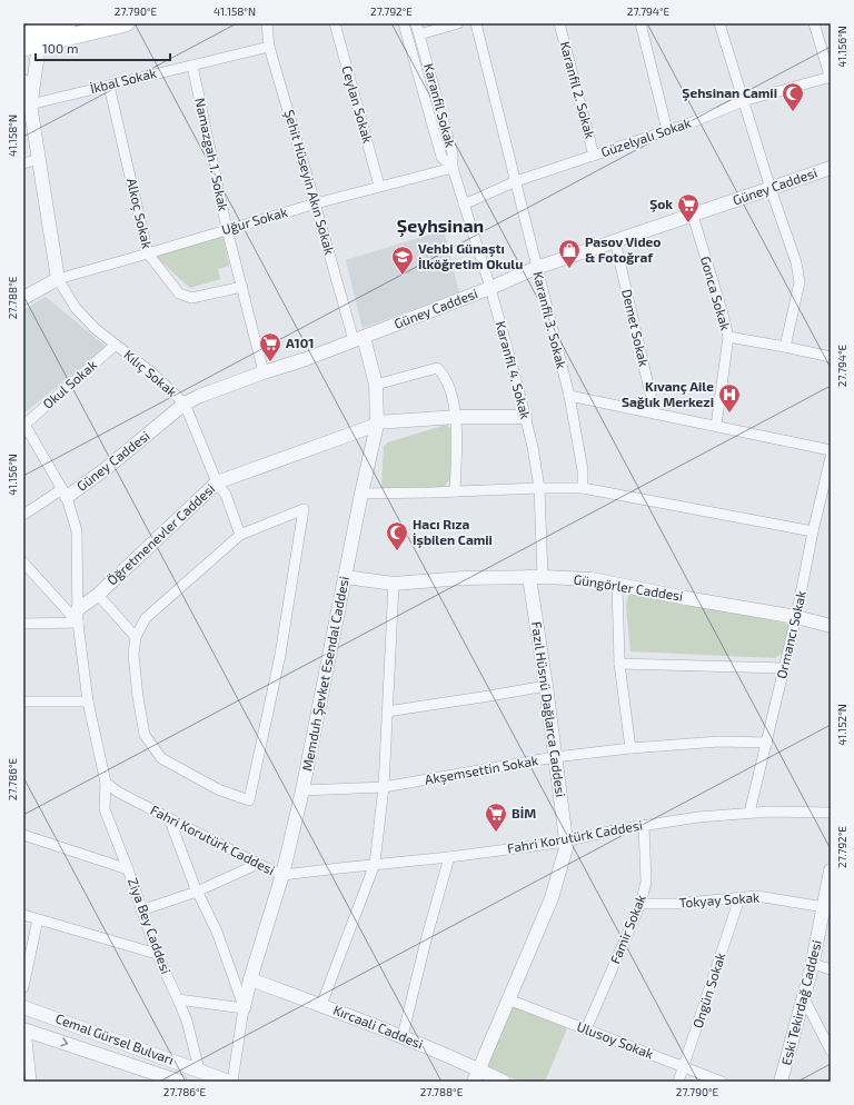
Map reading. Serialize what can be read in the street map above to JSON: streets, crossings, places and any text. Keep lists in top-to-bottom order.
{
  "streets": {
    "street": [
      "İkbal Sokak",
      "Karanfil 2. Sokak",
      "Ceylan Sokak",
      "Karanfil Sokak",
      "Güzelyalı Sokak",
      "Namazgah 1. Sokak",
      "Şehit Hüseyin Akın Sokak",
      "Güney Caddesi",
      "Alkoç Sokak",
      "Uğur Sokak",
      "Gonca Sokak",
      "Karanfil 3. Sokak",
      "Demet Sokak",
      "Karanfil 4. Sokak",
      "Kılıç Sokak",
      "Okul Sokak",
      "Öğretmenevler Caddesi",
      "Güngörler Caddesi",
      "Ormancı Sokak",
      "Memduh Şevket Esendal Caddesi",
      "Fazıl Hüsnü Dağlarca Caddesi",
      "Akşemsettin Sokak",
      "Fahri Korutürk Caddesi",
      "Tokyay Sokak",
      "Ziya Bey Caddesi",
      "Famir Sokak",
      "Ongün Sokak",
      "Eski Tekirdağ Caddesi",
      "Kırcaali Caddesi",
      "Cemal Gürsel Bulvarı",
      "Ulusoy Sokak"
    ]
  },
  "crossings": [
    ["İkbal Sokak", "Namazgah 1. Sokak"],
    ["İkbal Sokak", "Şehit Hüseyin Akın Sokak"],
    ["İkbal Sokak", "Alkoç Sokak"],
    ["Karanfil 2. Sokak", "Güzelyalı Sokak"],
    ["Ceylan Sokak", "Uğur Sokak"],
    ["Karanfil Sokak", "Uğur Sokak"],
    ["Karanfil Sokak", "Karanfil 4. Sokak"],
    ["Güzelyalı Sokak", "Karanfil 3. Sokak"],
    ["Güzelyalı Sokak", "Karanfil 4. Sokak"],
    ["Namazgah 1. Sokak", "Güney Caddesi"],
    ["Namazgah 1. Sokak", "Alkoç Sokak"],
    ["Namazgah 1. Sokak", "Uğur Sokak"],
    ["Şehit Hüseyin Akın Sokak", "Güney Caddesi"],
    ["Şehit Hüseyin Akın Sokak", "Uğur Sokak"],
    ["Şehit Hüseyin Akın Sokak", "Memduh Şevket Esendal Caddesi"],
    ["Güney Caddesi", "Gonca Sokak"],
    ["Güney Caddesi", "Karanfil 3. Sokak"],
    ["Güney Caddesi", "Demet Sokak"],
    ["Güney Caddesi", "Karanfil 4. Sokak"],
    ["Güney Caddesi", "Kılıç Sokak"],
    ["Güney Caddesi", "Memduh Şevket Esendal Caddesi"],
    ["Alkoç Sokak", "Uğur Sokak"],
    ["Uğur Sokak", "Karanfil 4. Sokak"],
    ["Uğur Sokak", "Kılıç Sokak"],
    ["Karanfil 4. Sokak", "Öğretmenevler Caddesi"],
    ["Karanfil 4. Sokak", "Güngörler Caddesi"],
    ["Karanfil 4. Sokak", "Fazıl Hüsnü Dağlarca Caddesi"],
    ["Kılıç Sokak", "Okul Sokak"],
    ["Kılıç Sokak", "Öğretmenevler Caddesi"],
    ["Öğretmenevler Caddesi", "Memduh Şevket Esendal Caddesi"],
    ["Güngörler Caddesi", "Ormancı Sokak"],
    ["Güngörler Caddesi", "Memduh Şevket Esendal Caddesi"],
    ["Güngörler Caddesi", "Fazıl Hüsnü Dağlarca Caddesi"],
    ["Ormancı Sokak", "Akşemsettin Sokak"],
    ["Ormancı Sokak", "Fahri Korutürk Caddesi"],
    ["Memduh Şevket Esendal Caddesi", "Akşemsettin Sokak"],
    ["Memduh Şevket Esendal Caddesi", "Fahri Korutürk Caddesi"],
    ["Memduh Şevket Esendal Caddesi", "Kırcaali Caddesi"],
    ["Fazıl Hüsnü Dağlarca Caddesi", "Akşemsettin Sokak"],
    ["Fazıl Hüsnü Dağlarca Caddesi", "Fahri Korutürk Caddesi"],
    ["Fazıl Hüsnü Dağlarca Caddesi", "Kırcaali Caddesi"],
    ["Fazıl Hüsnü Dağlarca Caddesi", "Ulusoy Sokak"],
    ["Fahri Korutürk Caddesi", "Ziya Bey Caddesi"],
    ["Fahri Korutürk Caddesi", "Famir Sokak"],
    ["Tokyay Sokak", "Famir Sokak"],
    ["Tokyay Sokak", "Ongün Sokak"],
    ["Tokyay Sokak", "Eski Tekirdağ Caddesi"],
    ["Ziya Bey Caddesi", "Cemal Gürsel Bulvarı"],
    ["Famir Sokak", "Ulusoy Sokak"],
    ["Ongün Sokak", "Ulusoy Sokak"]
  ],
  "districts": ["Şeyhsinan"],
  "places": {
    "mosque": ["Şehsinan Camii", "Hacı Rıza İşbilen Camii"],
    "supermarket": ["Şok", "A101", "BİM"],
    "shop": ["Pasov Video & Fotoğraf"],
    "school or university": ["Vehbi Günaştı İlköğretim Okulu"],
    "hospital": ["Kıvanç Aile Sağlık Merkezi"]
  },
  "scale_bar": "100 m",
  "coordinates": [
    "27.790°E",
    "41.158°N",
    "27.792°E",
    "27.794°E",
    "41.156°N",
    "27.788°E",
    "41.152°N",
    "27.786°E"
  ]
}
